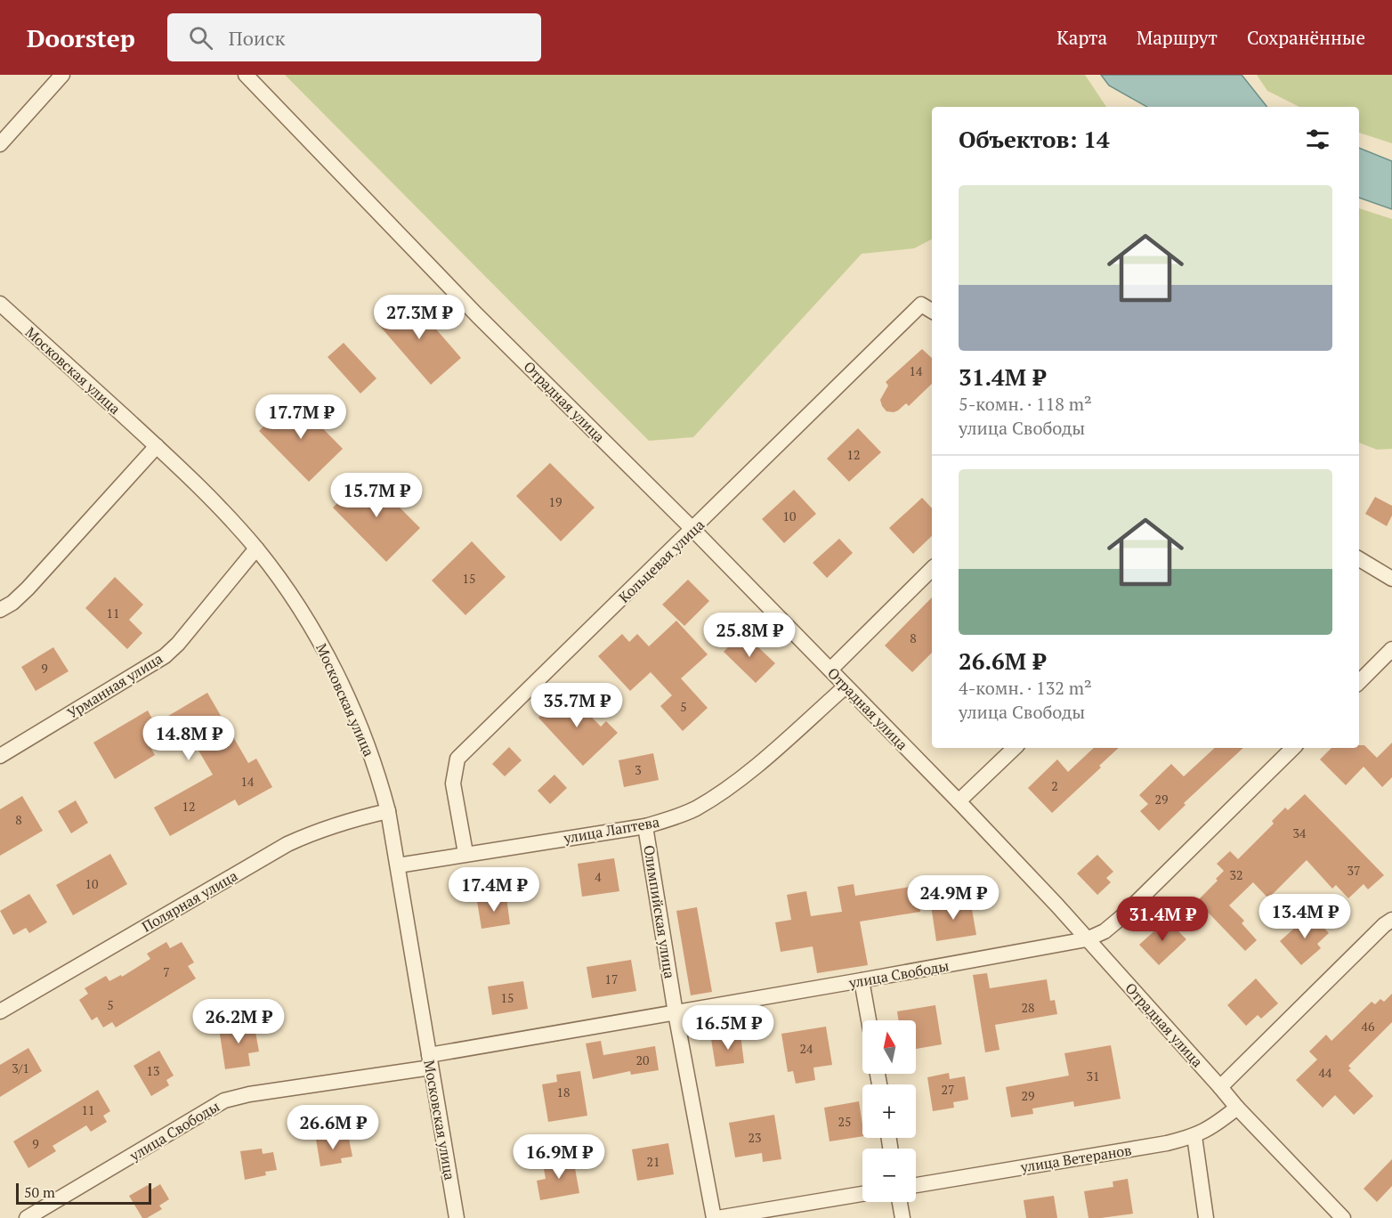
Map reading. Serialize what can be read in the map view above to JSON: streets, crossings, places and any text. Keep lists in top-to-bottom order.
{
  "streets": {
    "street": [
      "Московская улица",
      "Отрадная улица",
      "Кольцевая улица",
      "Урманная улица",
      "улица Лаптева",
      "Полярная улица",
      "Олимпийская улица",
      "улица Свободы",
      "улица Ветеранов"
    ]
  },
  "crossings": [
    ["Московская улица", "Урманная улица"],
    ["Московская улица", "улица Лаптева"],
    ["Московская улица", "Полярная улица"],
    ["Московская улица", "улица Свободы"],
    ["Отрадная улица", "Кольцевая улица"],
    ["Отрадная улица", "улица Лаптева"],
    ["Отрадная улица", "улица Свободы"],
    ["Отрадная улица", "улица Ветеранов"],
    ["Кольцевая улица", "улица Лаптева"],
    ["улица Лаптева", "Олимпийская улица"],
    ["Олимпийская улица", "улица Свободы"]
  ],
  "house_numbers": [
    "14",
    "12",
    "19",
    "10",
    "15",
    "11",
    "8",
    "9",
    "5",
    "3",
    "14",
    "2",
    "29",
    "12",
    "8",
    "34",
    "37",
    "32",
    "4",
    "10",
    "7",
    "17",
    "15",
    "5",
    "28",
    "46",
    "24",
    "20",
    "3/1",
    "13",
    "44",
    "31",
    "27",
    "18",
    "29",
    "11",
    "25",
    "23",
    "9",
    "21"
  ],
  "scale_bar": "50 m",
  "north": "top",
  "page": {
    "header": "Doorstep",
    "search": "Поиск",
    "nav": ["Карта", "Маршрут", "Сохранённые"],
    "heading": "Объектов: 14",
    "list": [
      {
        "name": "31.4M ₽",
        "note": "5-комн. · 118 m² · улица Свободы"
      },
      {
        "name": "26.6M ₽",
        "note": "4-комн. · 132 m² · улица Свободы"
      }
    ],
    "price": [
      "27.3M ₽",
      "17.7M ₽",
      "15.7M ₽",
      "25.8M ₽",
      "35.7M ₽",
      "14.8M ₽",
      "17.4M ₽",
      "24.9M ₽",
      "13.4M ₽",
      "31.4M ₽",
      "26.2M ₽",
      "16.5M ₽",
      "26.6M ₽",
      "16.9M ₽"
    ],
    "map_buttons": ["+", "−"],
    "scale": "50 m"
  }
}
